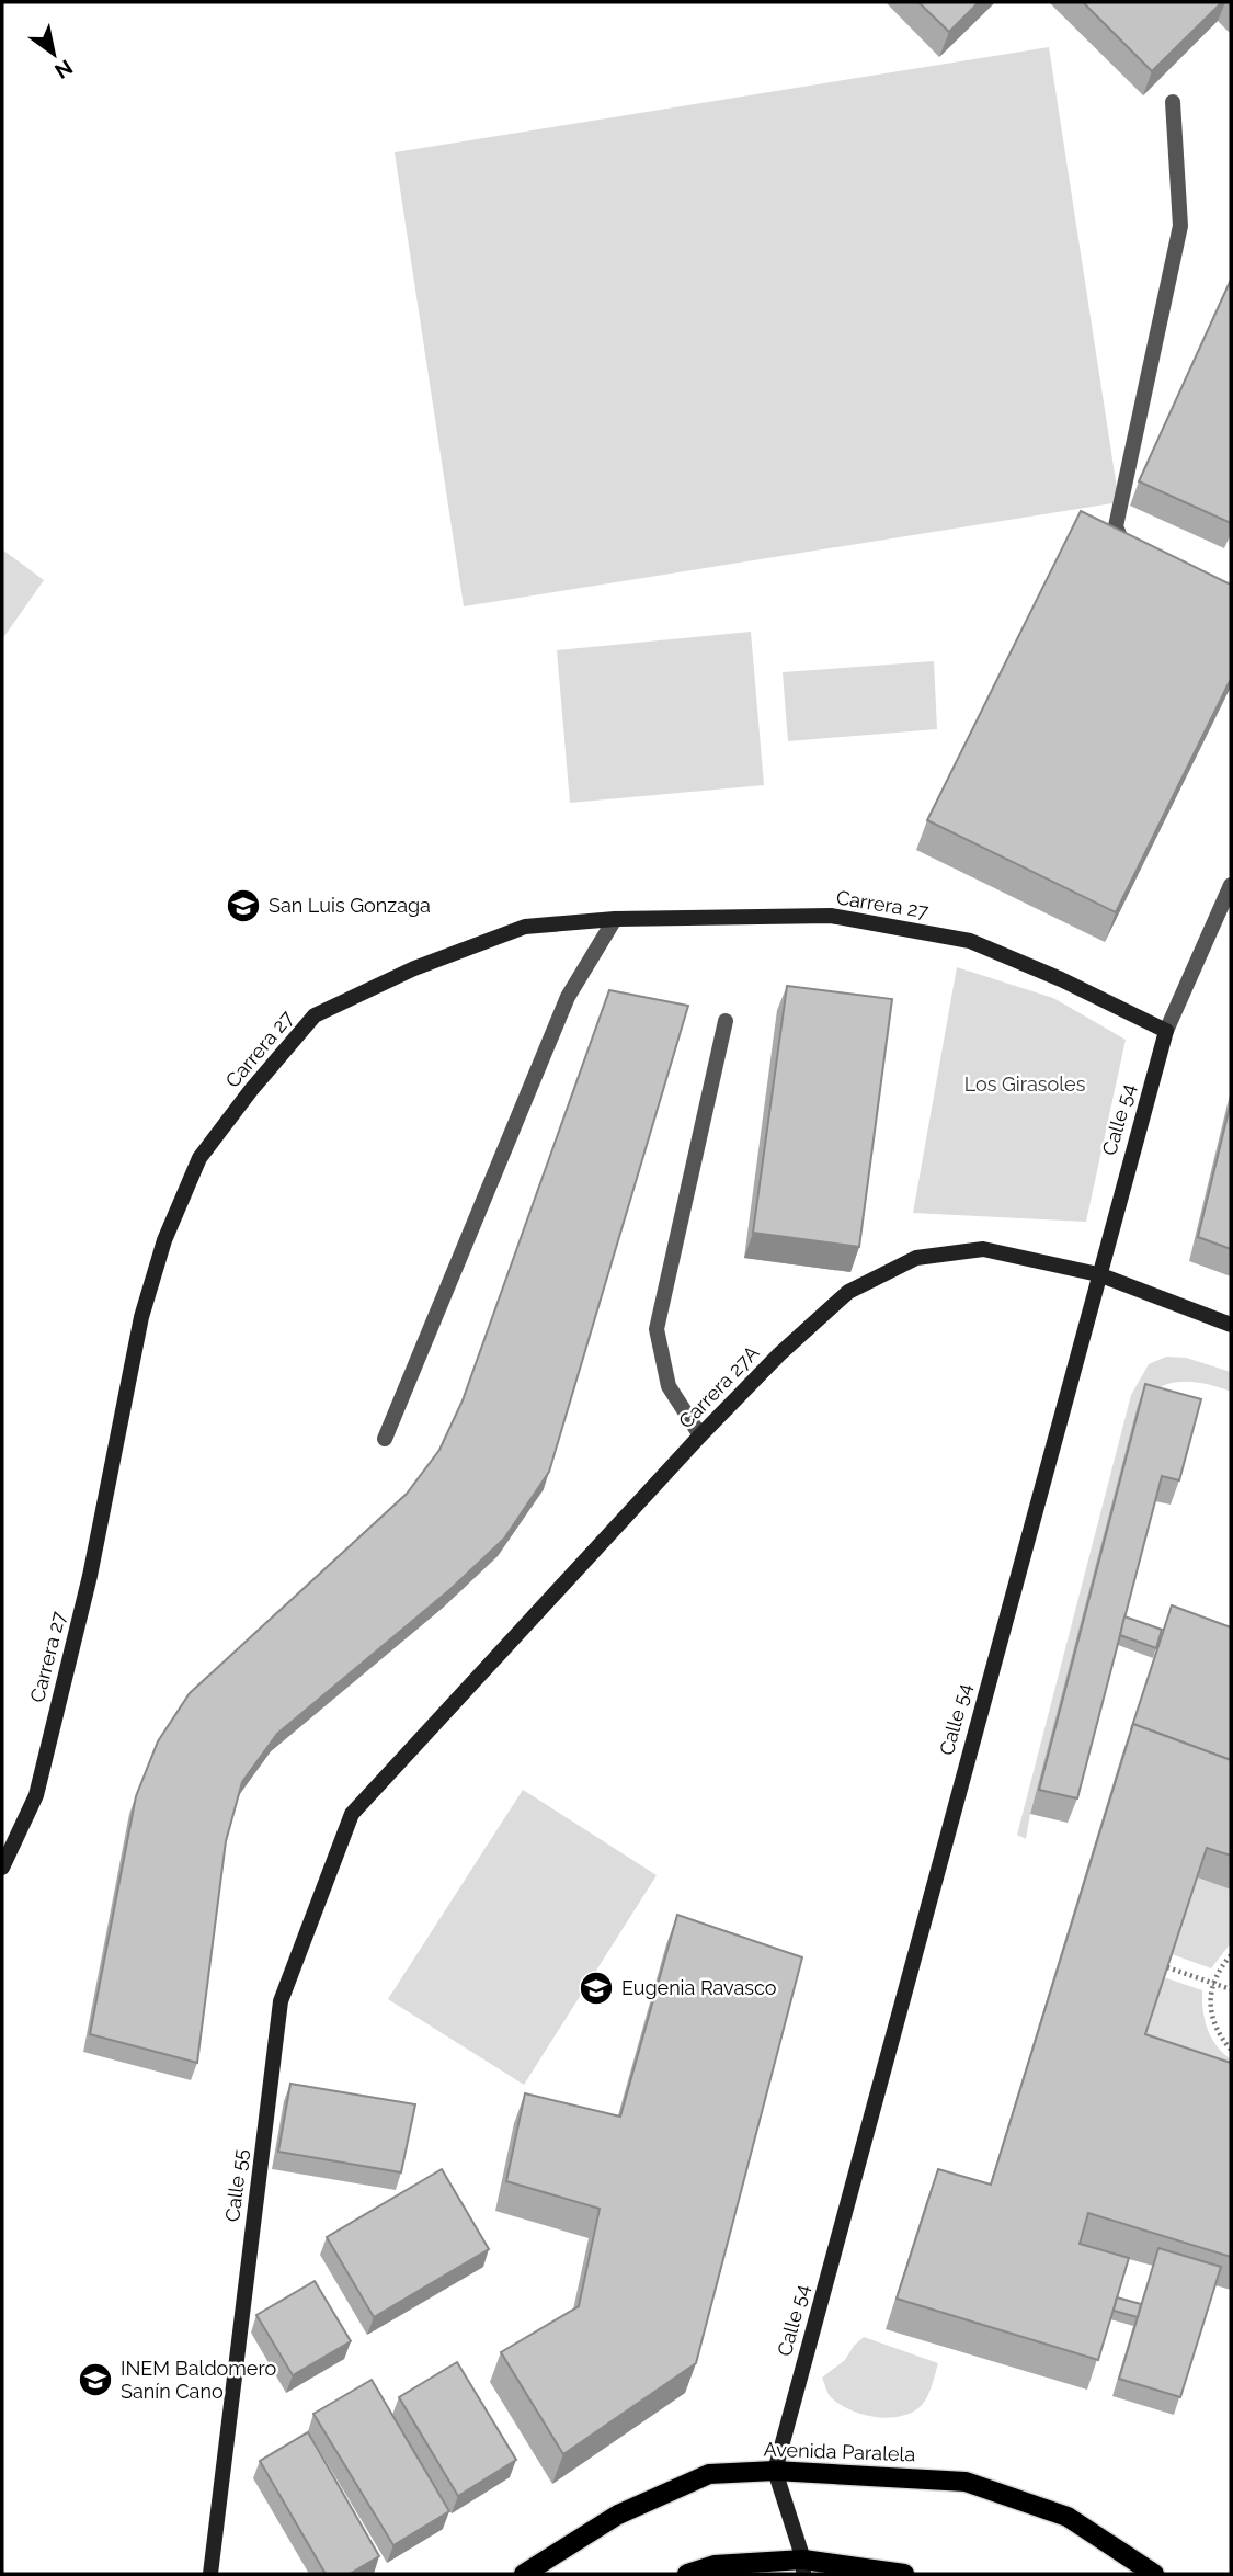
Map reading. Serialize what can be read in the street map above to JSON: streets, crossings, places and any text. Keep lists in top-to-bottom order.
{
  "streets": {
    "main road": ["Avenida Paralela"],
    "street": [
      "Carrera 27",
      "Calle 54",
      "Carrera 27A",
      "Calle 55"
    ]
  },
  "crossings": [
    ["Carrera 27", "Calle 54"],
    ["Calle 54", "Carrera 27A"],
    ["Calle 54", "Avenida Paralela"],
    ["Carrera 27A", "Calle 55"]
  ],
  "parks": ["Los Girasoles"],
  "places": {
    "school or university": ["San Luis Gonzaga", "Eugenia Ravasco", "INEM Baldomero Sanín Cano"]
  },
  "north": "bottom right"
}
